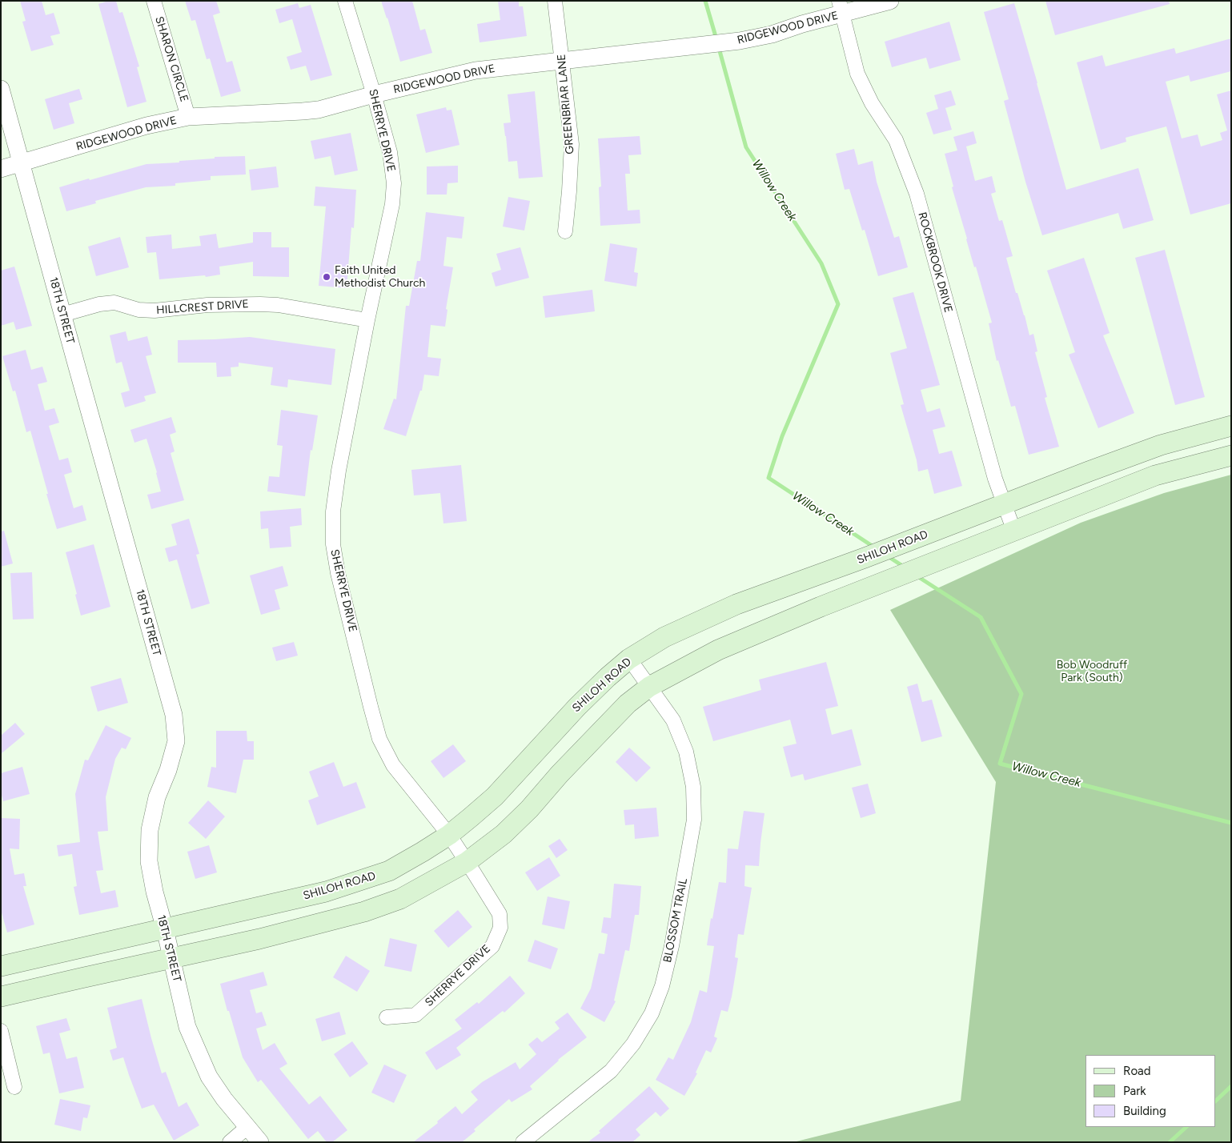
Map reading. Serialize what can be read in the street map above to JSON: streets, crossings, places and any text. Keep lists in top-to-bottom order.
{
  "streets": {
    "main road": ["SHILOH ROAD"],
    "street": [
      "RIDGEWOOD DRIVE",
      "SHARON CIRCLE",
      "GREENBRIAR LANE",
      "SHERRYE DRIVE",
      "ROCKBROOK DRIVE",
      "HILLCREST DRIVE",
      "18TH STREET",
      "BLOSSOM TRAIL"
    ]
  },
  "crossings": [
    ["RIDGEWOOD DRIVE", "SHARON CIRCLE"],
    ["RIDGEWOOD DRIVE", "GREENBRIAR LANE"],
    ["RIDGEWOOD DRIVE", "SHERRYE DRIVE"],
    ["RIDGEWOOD DRIVE", "ROCKBROOK DRIVE"],
    ["RIDGEWOOD DRIVE", "18TH STREET"],
    ["SHERRYE DRIVE", "HILLCREST DRIVE"],
    ["SHERRYE DRIVE", "SHILOH ROAD"],
    ["ROCKBROOK DRIVE", "SHILOH ROAD"],
    ["HILLCREST DRIVE", "18TH STREET"],
    ["18TH STREET", "SHILOH ROAD"],
    ["SHILOH ROAD", "BLOSSOM TRAIL"]
  ],
  "water": ["Willow Creek"],
  "parks": ["Bob Woodruff Park (South)"],
  "places": ["Faith United Methodist Church"],
  "legend": ["Road", "Park", "Building"]
}
